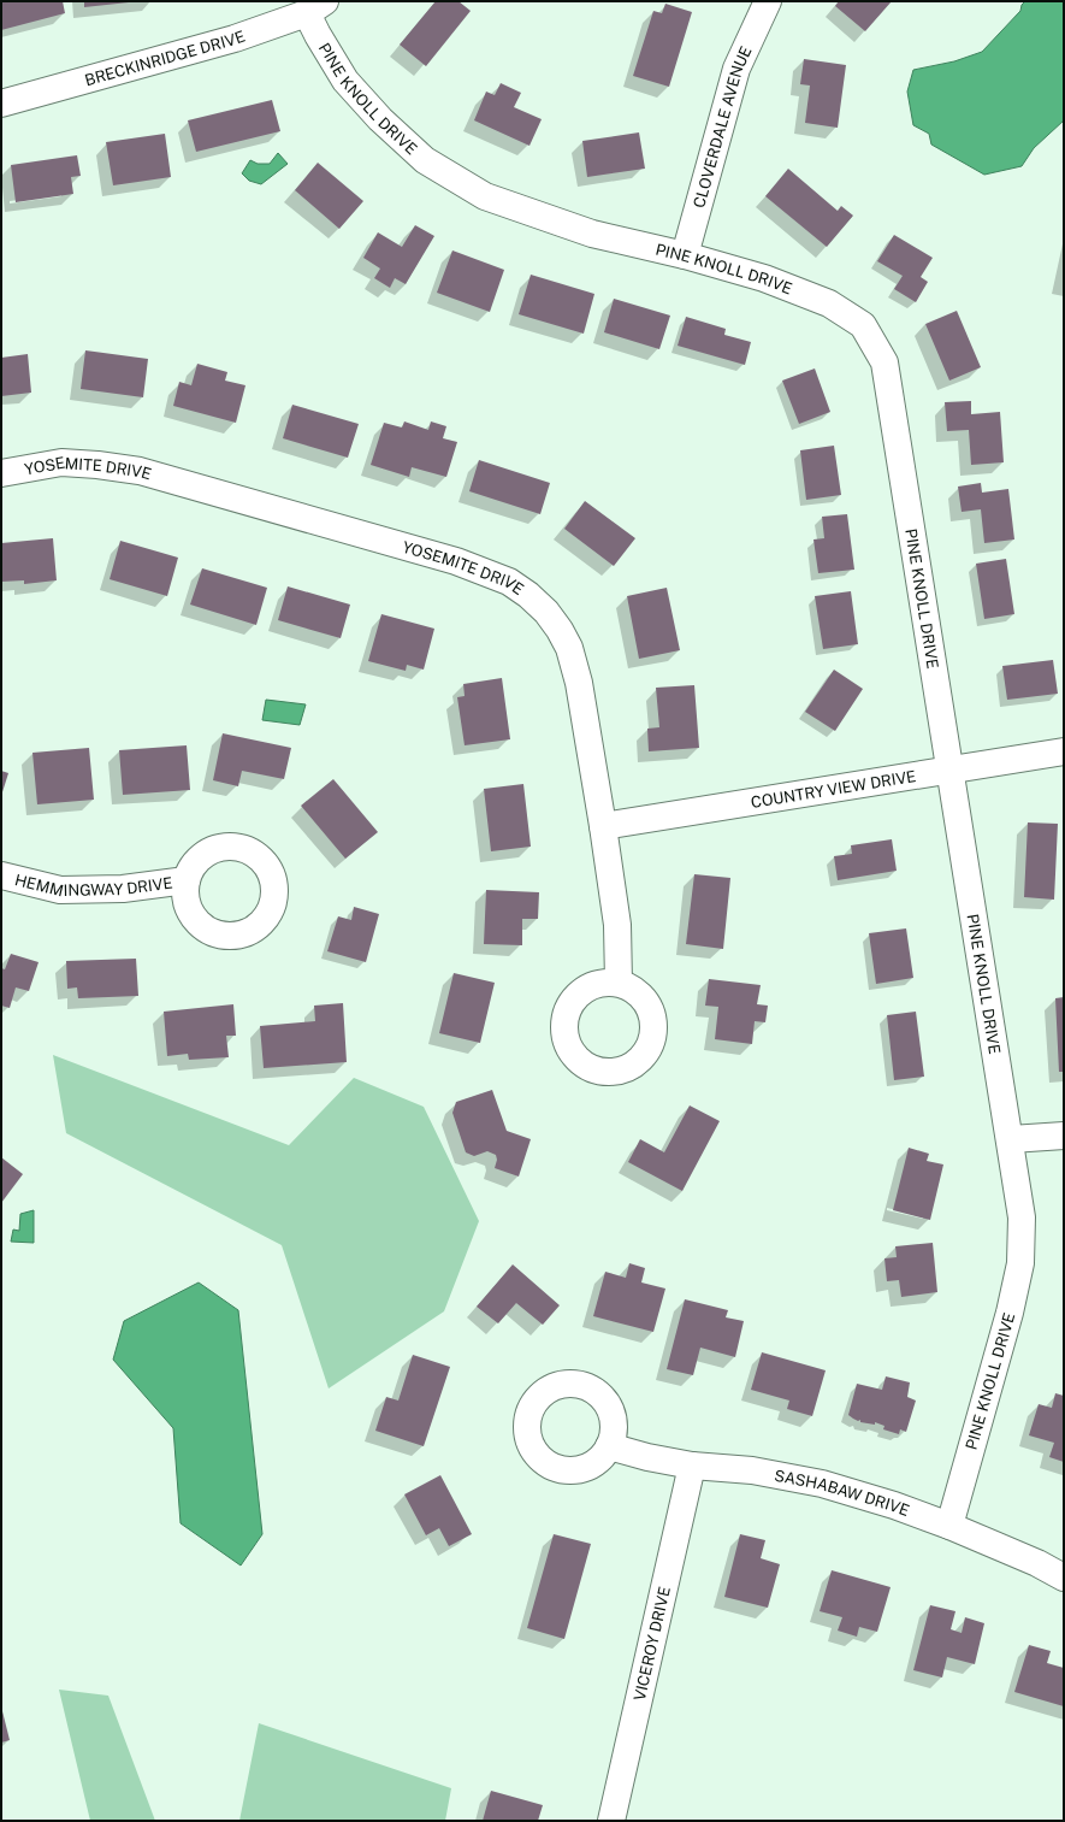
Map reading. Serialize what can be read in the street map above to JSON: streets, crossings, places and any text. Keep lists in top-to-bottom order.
{
  "streets": {
    "street": [
      "BRECKINRIDGE DRIVE",
      "PINE KNOLL DRIVE",
      "CLOVERDALE AVENUE",
      "YOSEMITE DRIVE",
      "COUNTRY VIEW DRIVE",
      "HEMMINGWAY DRIVE",
      "SASHABAW DRIVE",
      "VICEROY DRIVE"
    ]
  },
  "crossings": [
    ["BRECKINRIDGE DRIVE", "PINE KNOLL DRIVE"],
    ["PINE KNOLL DRIVE", "CLOVERDALE AVENUE"],
    ["PINE KNOLL DRIVE", "COUNTRY VIEW DRIVE"],
    ["PINE KNOLL DRIVE", "SASHABAW DRIVE"],
    ["YOSEMITE DRIVE", "COUNTRY VIEW DRIVE"],
    ["SASHABAW DRIVE", "VICEROY DRIVE"]
  ]
}
